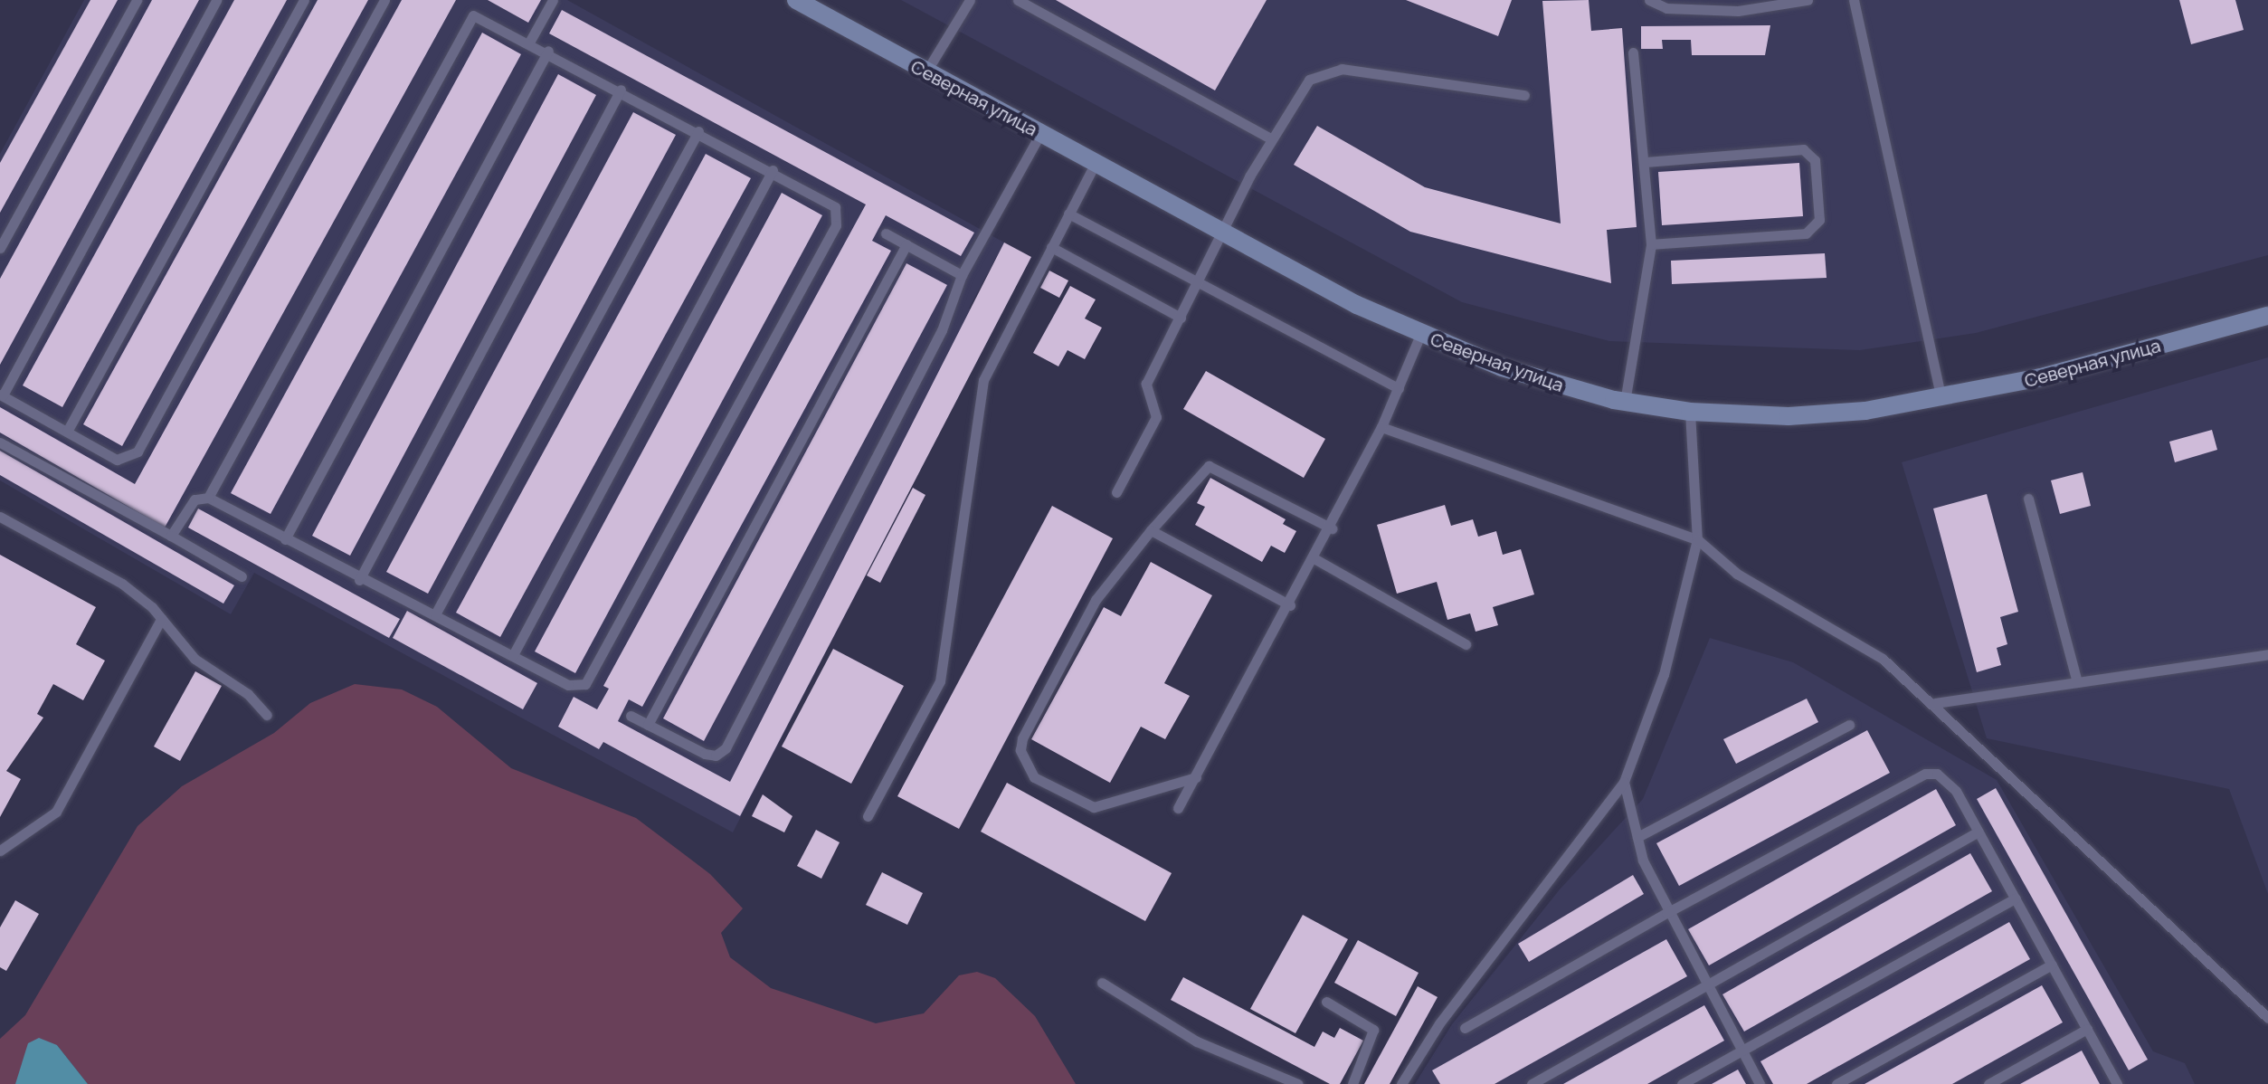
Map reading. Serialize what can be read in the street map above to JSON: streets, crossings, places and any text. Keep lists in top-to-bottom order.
{
  "streets": {
    "main road": ["Северная улица"]
  }
}
